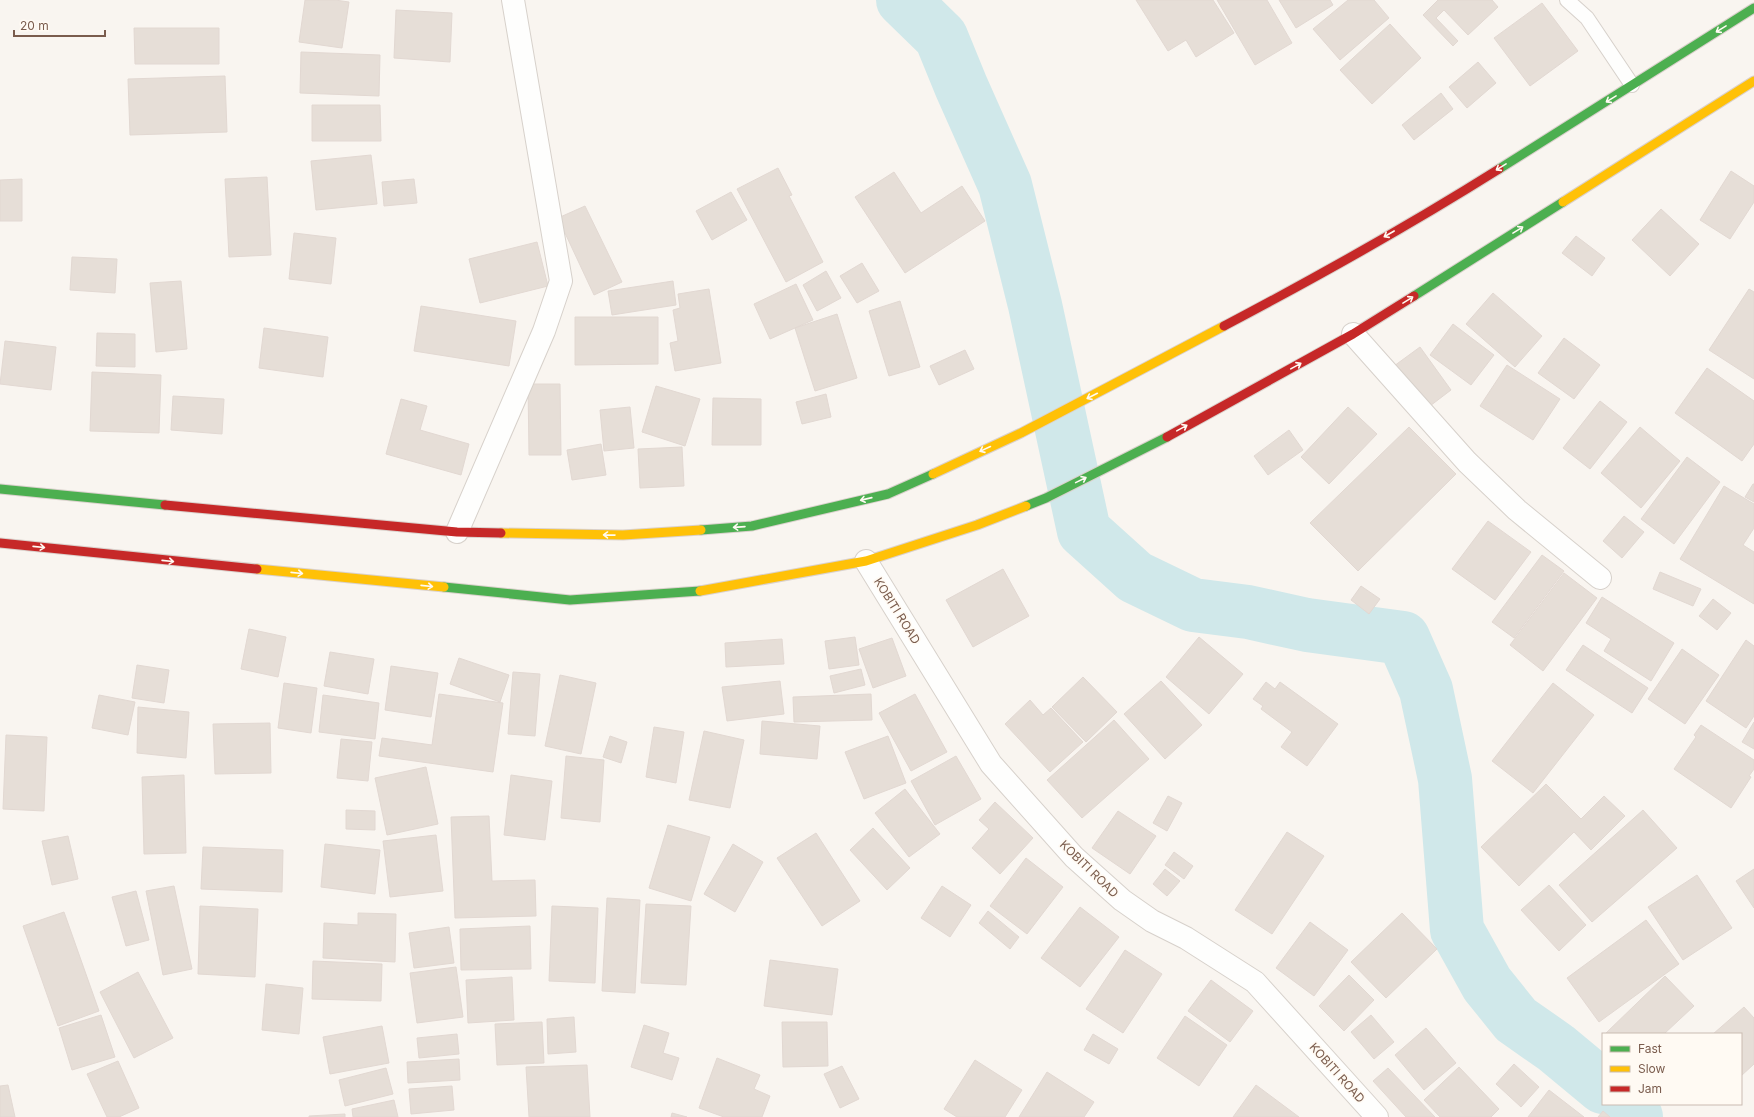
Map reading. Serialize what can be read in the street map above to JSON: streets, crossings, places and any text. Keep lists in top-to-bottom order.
{
  "streets": {
    "street": ["KOBITI ROAD"]
  },
  "legend": ["Fast", "Slow", "Jam"],
  "scale_bar": "20 m"
}
